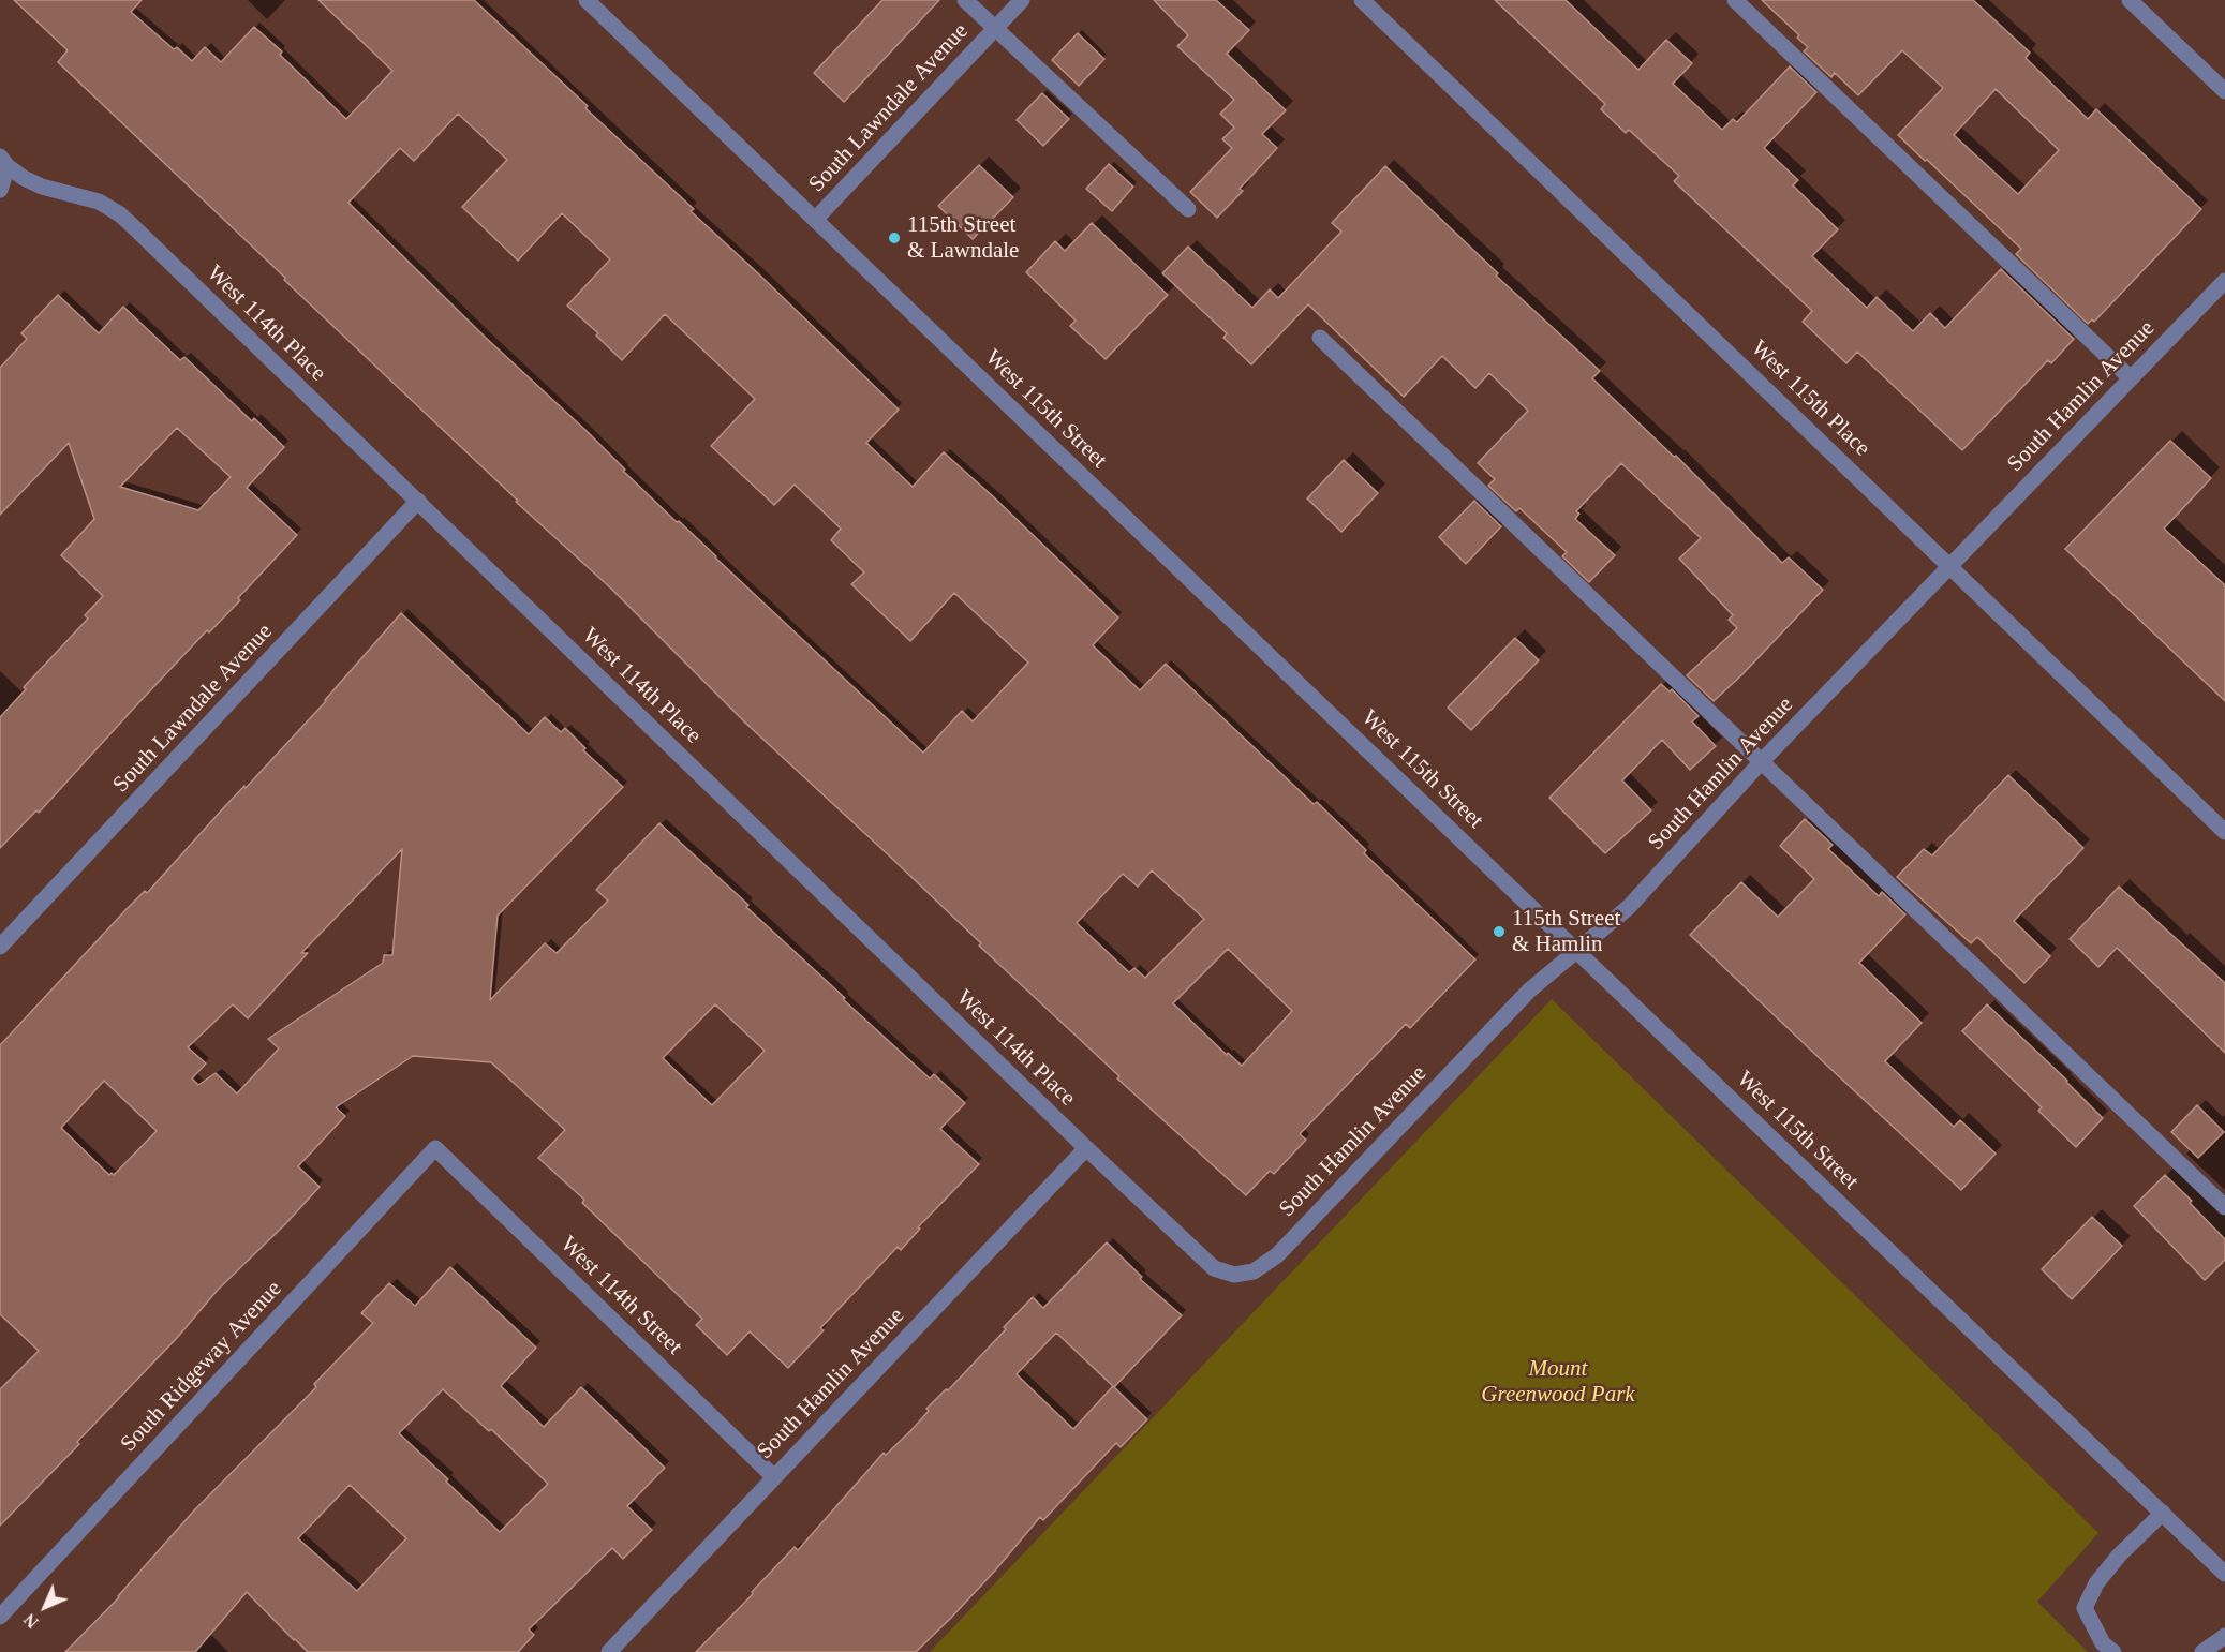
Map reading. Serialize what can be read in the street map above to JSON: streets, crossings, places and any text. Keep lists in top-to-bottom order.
{
  "streets": {
    "street": [
      "South Lawndale Avenue",
      "West 114th Place",
      "South Hamlin Avenue",
      "West 115th Place",
      "West 115th Street",
      "West 114th Street",
      "South Ridgeway Avenue"
    ]
  },
  "crossings": [
    ["South Lawndale Avenue", "West 114th Place"],
    ["South Lawndale Avenue", "West 115th Street"],
    ["West 114th Place", "South Hamlin Avenue"],
    ["South Hamlin Avenue", "West 115th Place"],
    ["South Hamlin Avenue", "West 115th Street"],
    ["South Hamlin Avenue", "West 114th Street"],
    ["West 114th Street", "South Ridgeway Avenue"]
  ],
  "parks": ["Mount Greenwood Park"],
  "places": ["115th Street & Lawndale", "115th Street & Hamlin"],
  "north": "bottom left"
}
